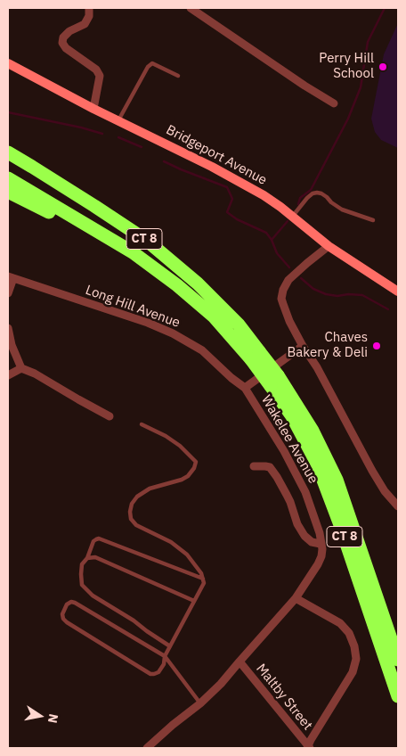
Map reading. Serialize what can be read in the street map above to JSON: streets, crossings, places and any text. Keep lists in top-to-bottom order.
{
  "streets": {
    "highway": ["CT 8"],
    "main road": ["Bridgeport Avenue"],
    "street": ["Long Hill Avenue", "Wakelee Avenue", "Maltby Street"]
  },
  "crossings": [
    ["Long Hill Avenue", "Wakelee Avenue"],
    ["Wakelee Avenue", "Maltby Street"]
  ],
  "places": ["Perry Hill School", "Chaves Bakery & Deli"],
  "north": "right"
}
